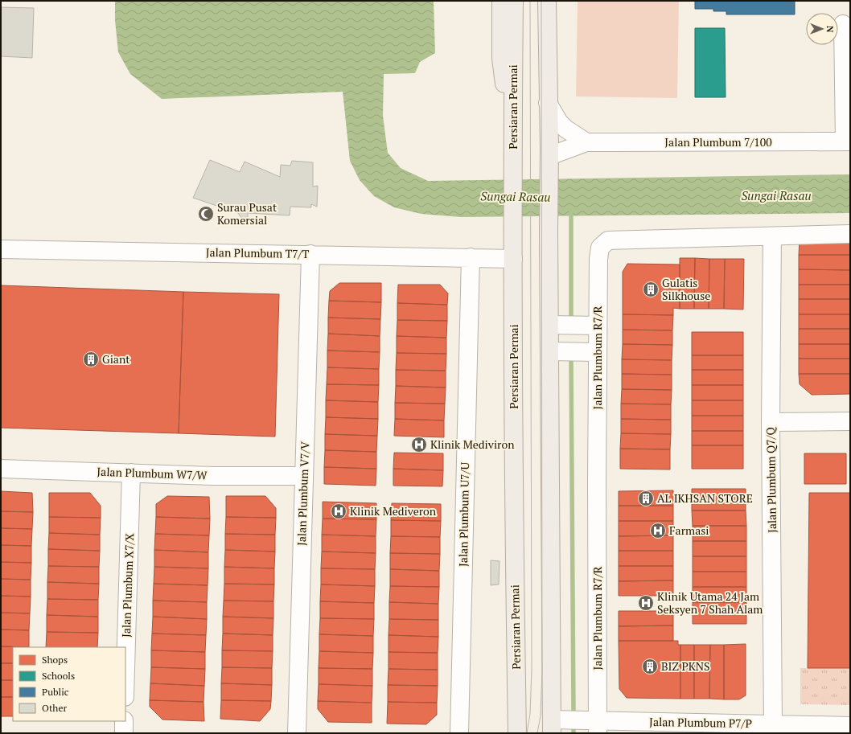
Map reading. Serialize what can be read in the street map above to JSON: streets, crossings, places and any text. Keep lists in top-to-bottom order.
{
  "streets": {
    "main road": ["Persiaran Permai"],
    "street": [
      "Jalan Plumbum 7/100",
      "Jalan Plumbum T7/T",
      "Jalan Plumbum R7/R",
      "Jalan Plumbum W7/W",
      "Jalan Plumbum Q7/Q",
      "Jalan Plumbum V7/V",
      "Jalan Plumbum U7/U",
      "Jalan Plumbum X7/X",
      "Jalan Plumbum P7/P"
    ]
  },
  "crossings": [
    ["Persiaran Permai", "Jalan Plumbum T7/T"],
    ["Jalan Plumbum T7/T", "Jalan Plumbum V7/V"],
    ["Jalan Plumbum T7/T", "Jalan Plumbum U7/U"],
    ["Jalan Plumbum R7/R", "Jalan Plumbum Q7/Q"],
    ["Jalan Plumbum R7/R", "Jalan Plumbum P7/P"],
    ["Jalan Plumbum W7/W", "Jalan Plumbum V7/V"],
    ["Jalan Plumbum W7/W", "Jalan Plumbum X7/X"],
    ["Jalan Plumbum Q7/Q", "Jalan Plumbum P7/P"]
  ],
  "water": ["Sungai Rasau"],
  "places": {
    "mosque": ["Surau Pusat Komersial"],
    "building": [
      "Gulatis Silkhouse",
      "Giant",
      "AL IKHSAN STORE",
      "BIZ PKNS"
    ],
    "hospital": [
      "Klinik Mediviron",
      "Klinik Mediveron",
      "Farmasi",
      "Klinik Utama 24 Jam Seksyen 7 Shah Alam"
    ]
  },
  "legend": [
    "Shops",
    "Schools",
    "Public",
    "Other"
  ],
  "north": "right"
}
